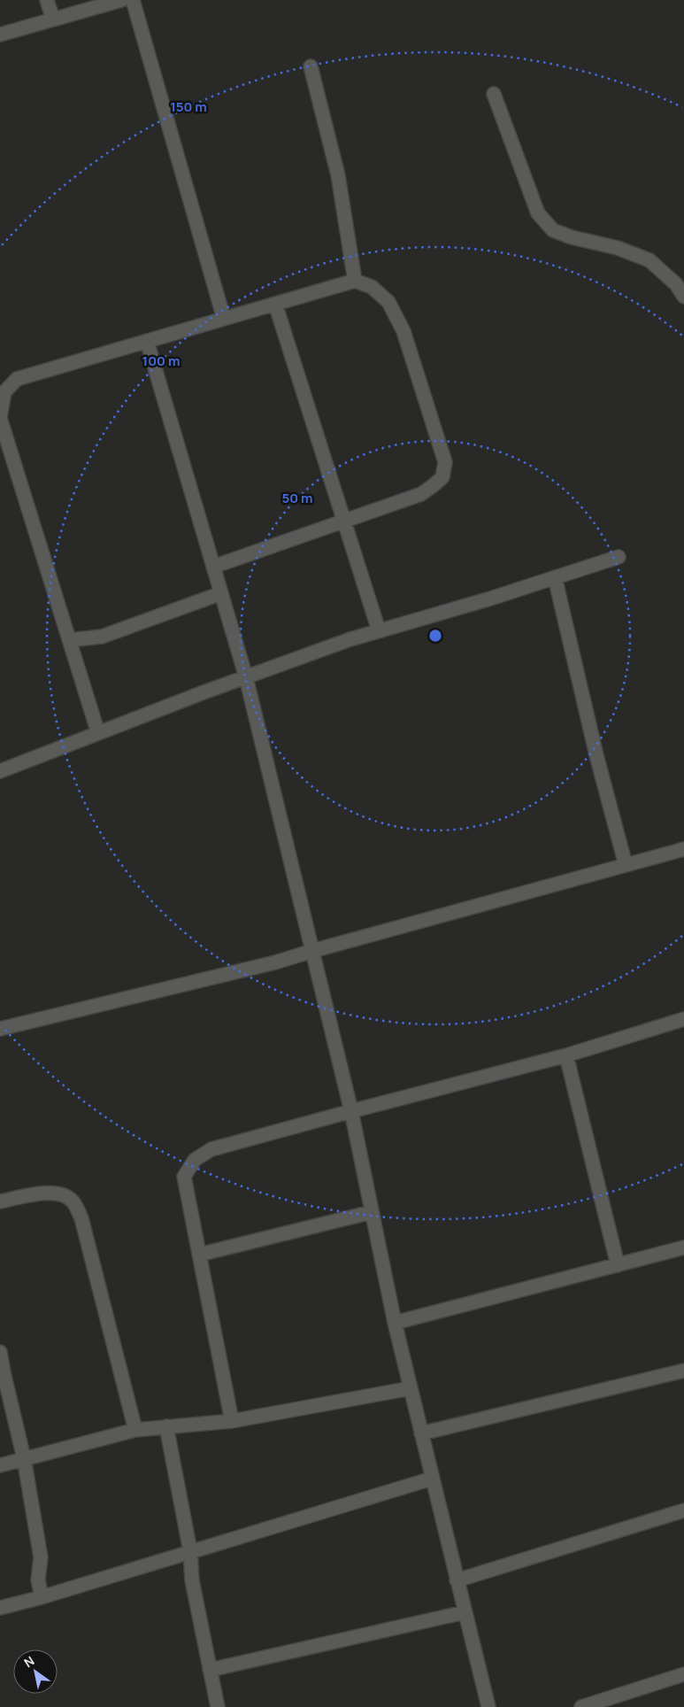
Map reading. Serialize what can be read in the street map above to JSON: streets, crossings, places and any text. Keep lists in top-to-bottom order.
{
  "north": "top left",
  "rings": ["150 m", "100 m", "50 m"]
}
